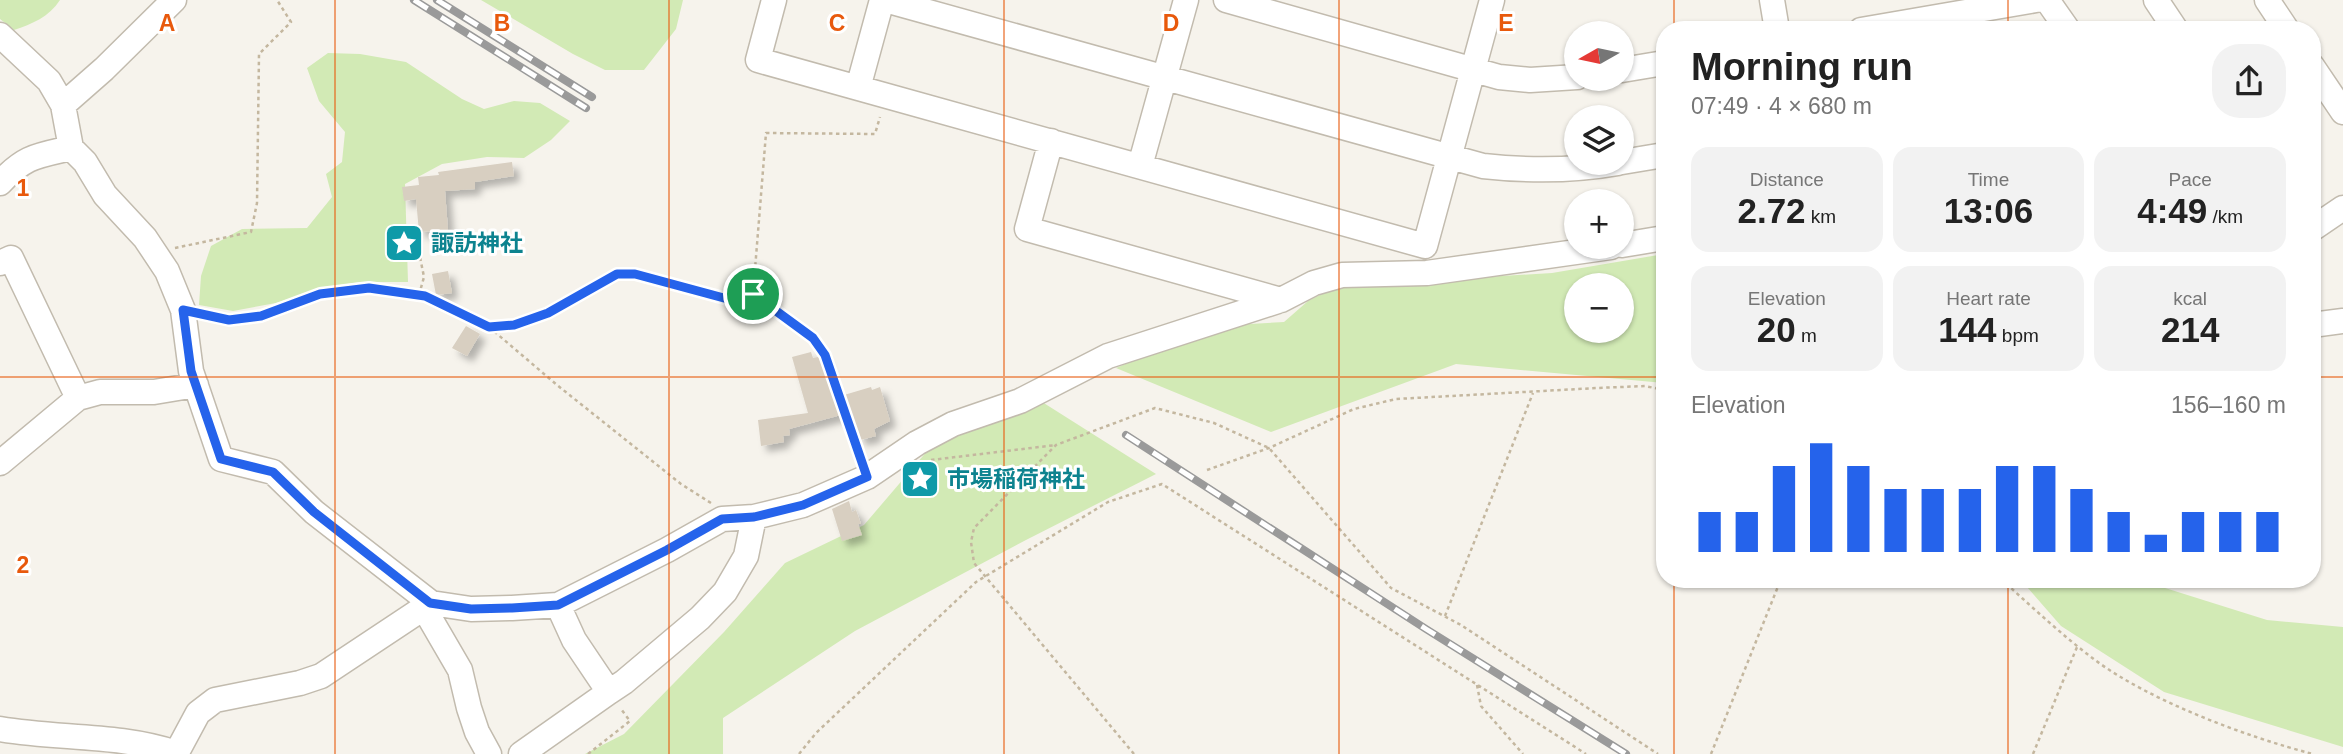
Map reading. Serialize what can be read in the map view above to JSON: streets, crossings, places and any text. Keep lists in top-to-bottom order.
{
  "places": {
    "place": ["諏訪神社", "市場稲荷神社"]
  },
  "north": "left",
  "page": {
    "map_buttons": ["+", "−"],
    "heading": ["Morning run", "07:49 · 4 × 680 m"],
    "stats": [
      ["Distance", "2.72 km"],
      ["Time", "13:06"],
      ["Pace", "4:49 /km"],
      ["Elevation", "20 m"],
      ["Heart rate", "144 bpm"],
      ["kcal", "214"]
    ],
    "chart": ["Elevation", "156–160 m"]
  },
  "grid": {
    "columns": [
      "A",
      "B",
      "C",
      "D",
      "E"
    ],
    "rows": ["1", "2"]
  }
}
